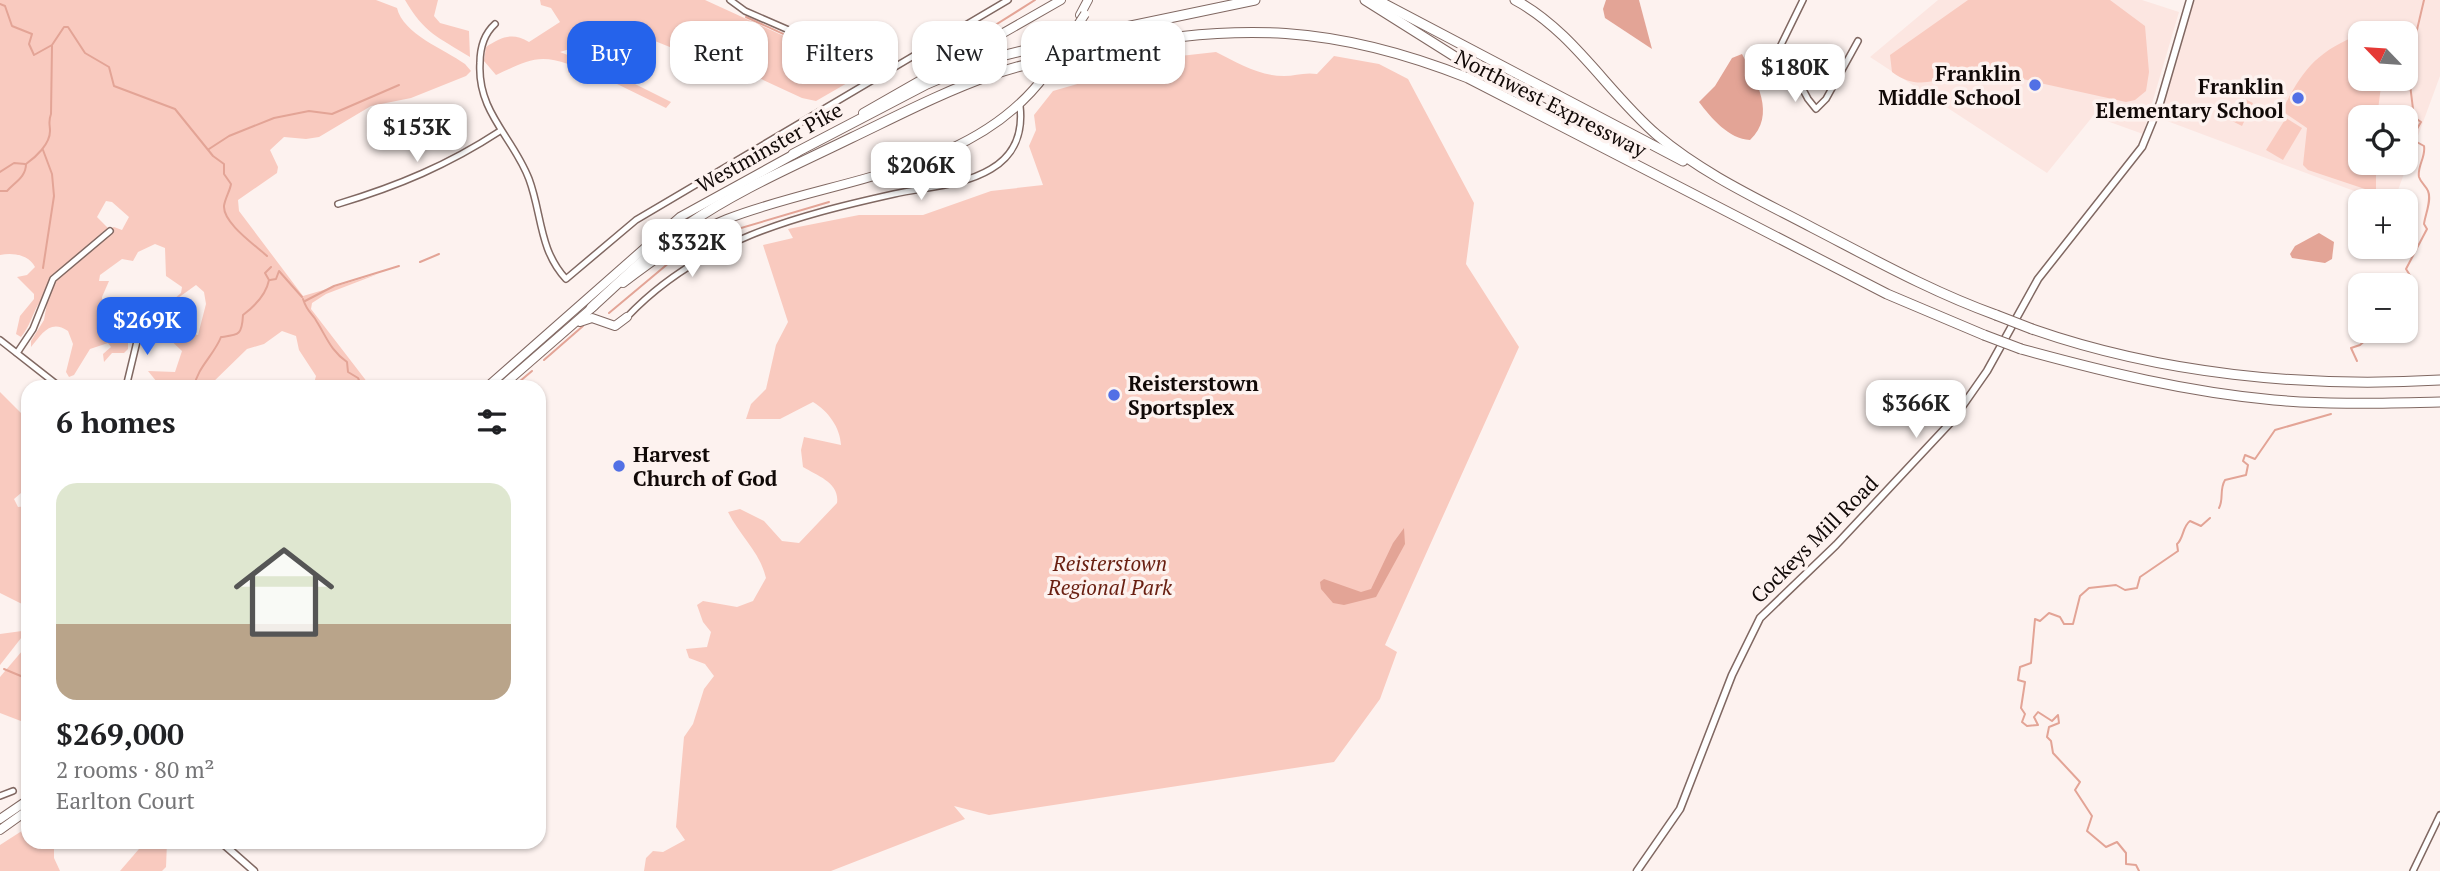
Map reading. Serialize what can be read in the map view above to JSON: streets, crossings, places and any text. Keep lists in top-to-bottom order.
{
  "streets": {
    "highway": ["Northwest Expressway", "Westminster Pike"],
    "street": ["Cockeys Mill Road"]
  },
  "crossings": [
    ["Northwest Expressway", "Westminster Pike"]
  ],
  "parks": ["Reisterstown Regional Park"],
  "places": [
    "Franklin Middle School",
    "Franklin Elementary School",
    "Reisterstown Sportsplex",
    "Harvest Church of God"
  ],
  "north": "top left",
  "page": {
    "map_buttons": ["+", "−"],
    "chip": [
      "Buy",
      "Rent",
      "Filters",
      "New",
      "Apartment"
    ],
    "price": [
      "$180K",
      "$153K",
      "$206K",
      "$332K",
      "$269K",
      "$366K"
    ],
    "heading": "6 homes",
    "list": [
      {
        "name": "$269,000",
        "note": "2 rooms · 80 m² · Earlton Court"
      }
    ]
  }
}
